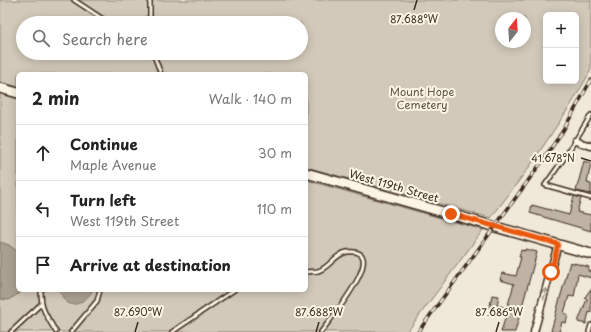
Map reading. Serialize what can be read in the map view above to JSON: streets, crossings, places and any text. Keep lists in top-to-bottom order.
{
  "streets": {
    "street": ["West 119th Street"]
  },
  "parks": ["Mount Hope Cemetery"],
  "north": "top",
  "page": {
    "map_buttons": ["+", "−"],
    "search": "Search here",
    "heading": ["2 min", "Walk · 140 m"],
    "list": [
      ["Continue", "Maple Avenue", "30 m"],
      ["Turn left", "West 119th Street", "110 m"],
      "Arrive at destination"
    ]
  },
  "coordinates": [
    "87.688°W",
    "41.678°N",
    "87.690°W",
    "87.686°W"
  ]
}
